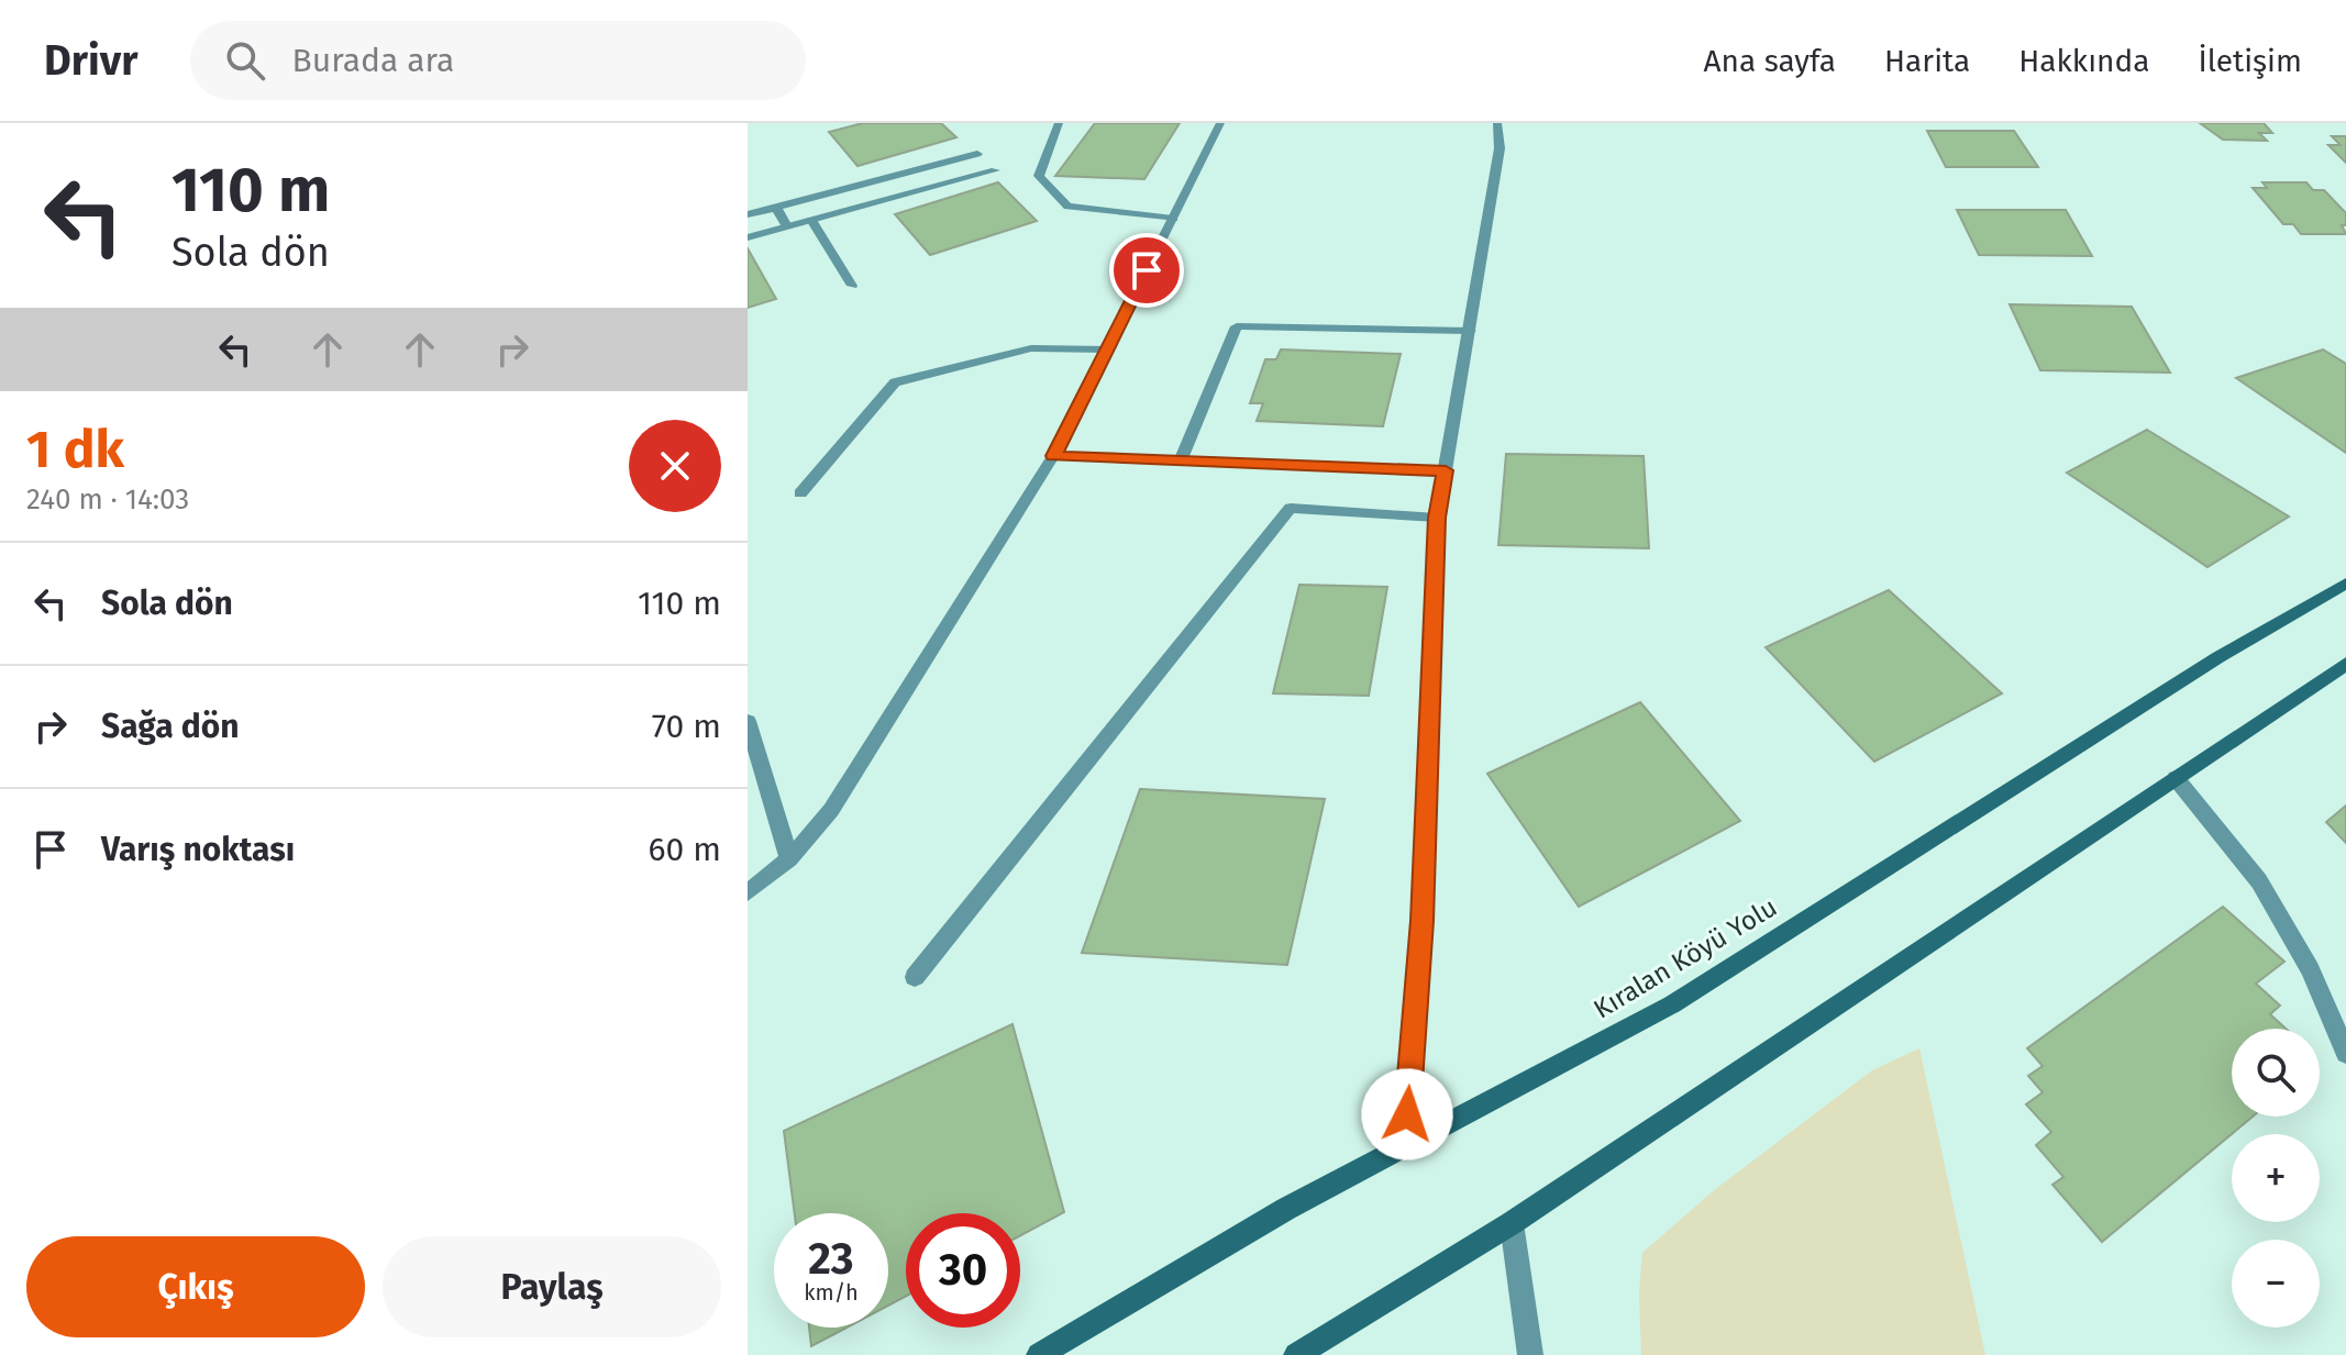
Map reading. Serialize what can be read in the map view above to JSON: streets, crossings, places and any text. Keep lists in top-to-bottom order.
{
  "streets": {
    "street": ["Kıralan Köyü Yolu"]
  },
  "page": {
    "header": "Drivr",
    "search": "Burada ara",
    "nav": [
      "Ana sayfa",
      "Harita",
      "Hakkında",
      "İletişim"
    ],
    "turn": ["110 m", "Sola dön"],
    "heading": ["1 dk", "240 m · 14:03"],
    "list": [
      {
        "name": "Sola dön",
        "value": "110 m"
      },
      {
        "name": "Sağa dön",
        "value": "70 m"
      },
      {
        "name": "Varış noktası",
        "value": "60 m"
      }
    ],
    "map_buttons": ["+", "−"],
    "speed": "23 km/h",
    "limit": "30",
    "buttons": ["Çıkış", "Paylaş"]
  }
}
